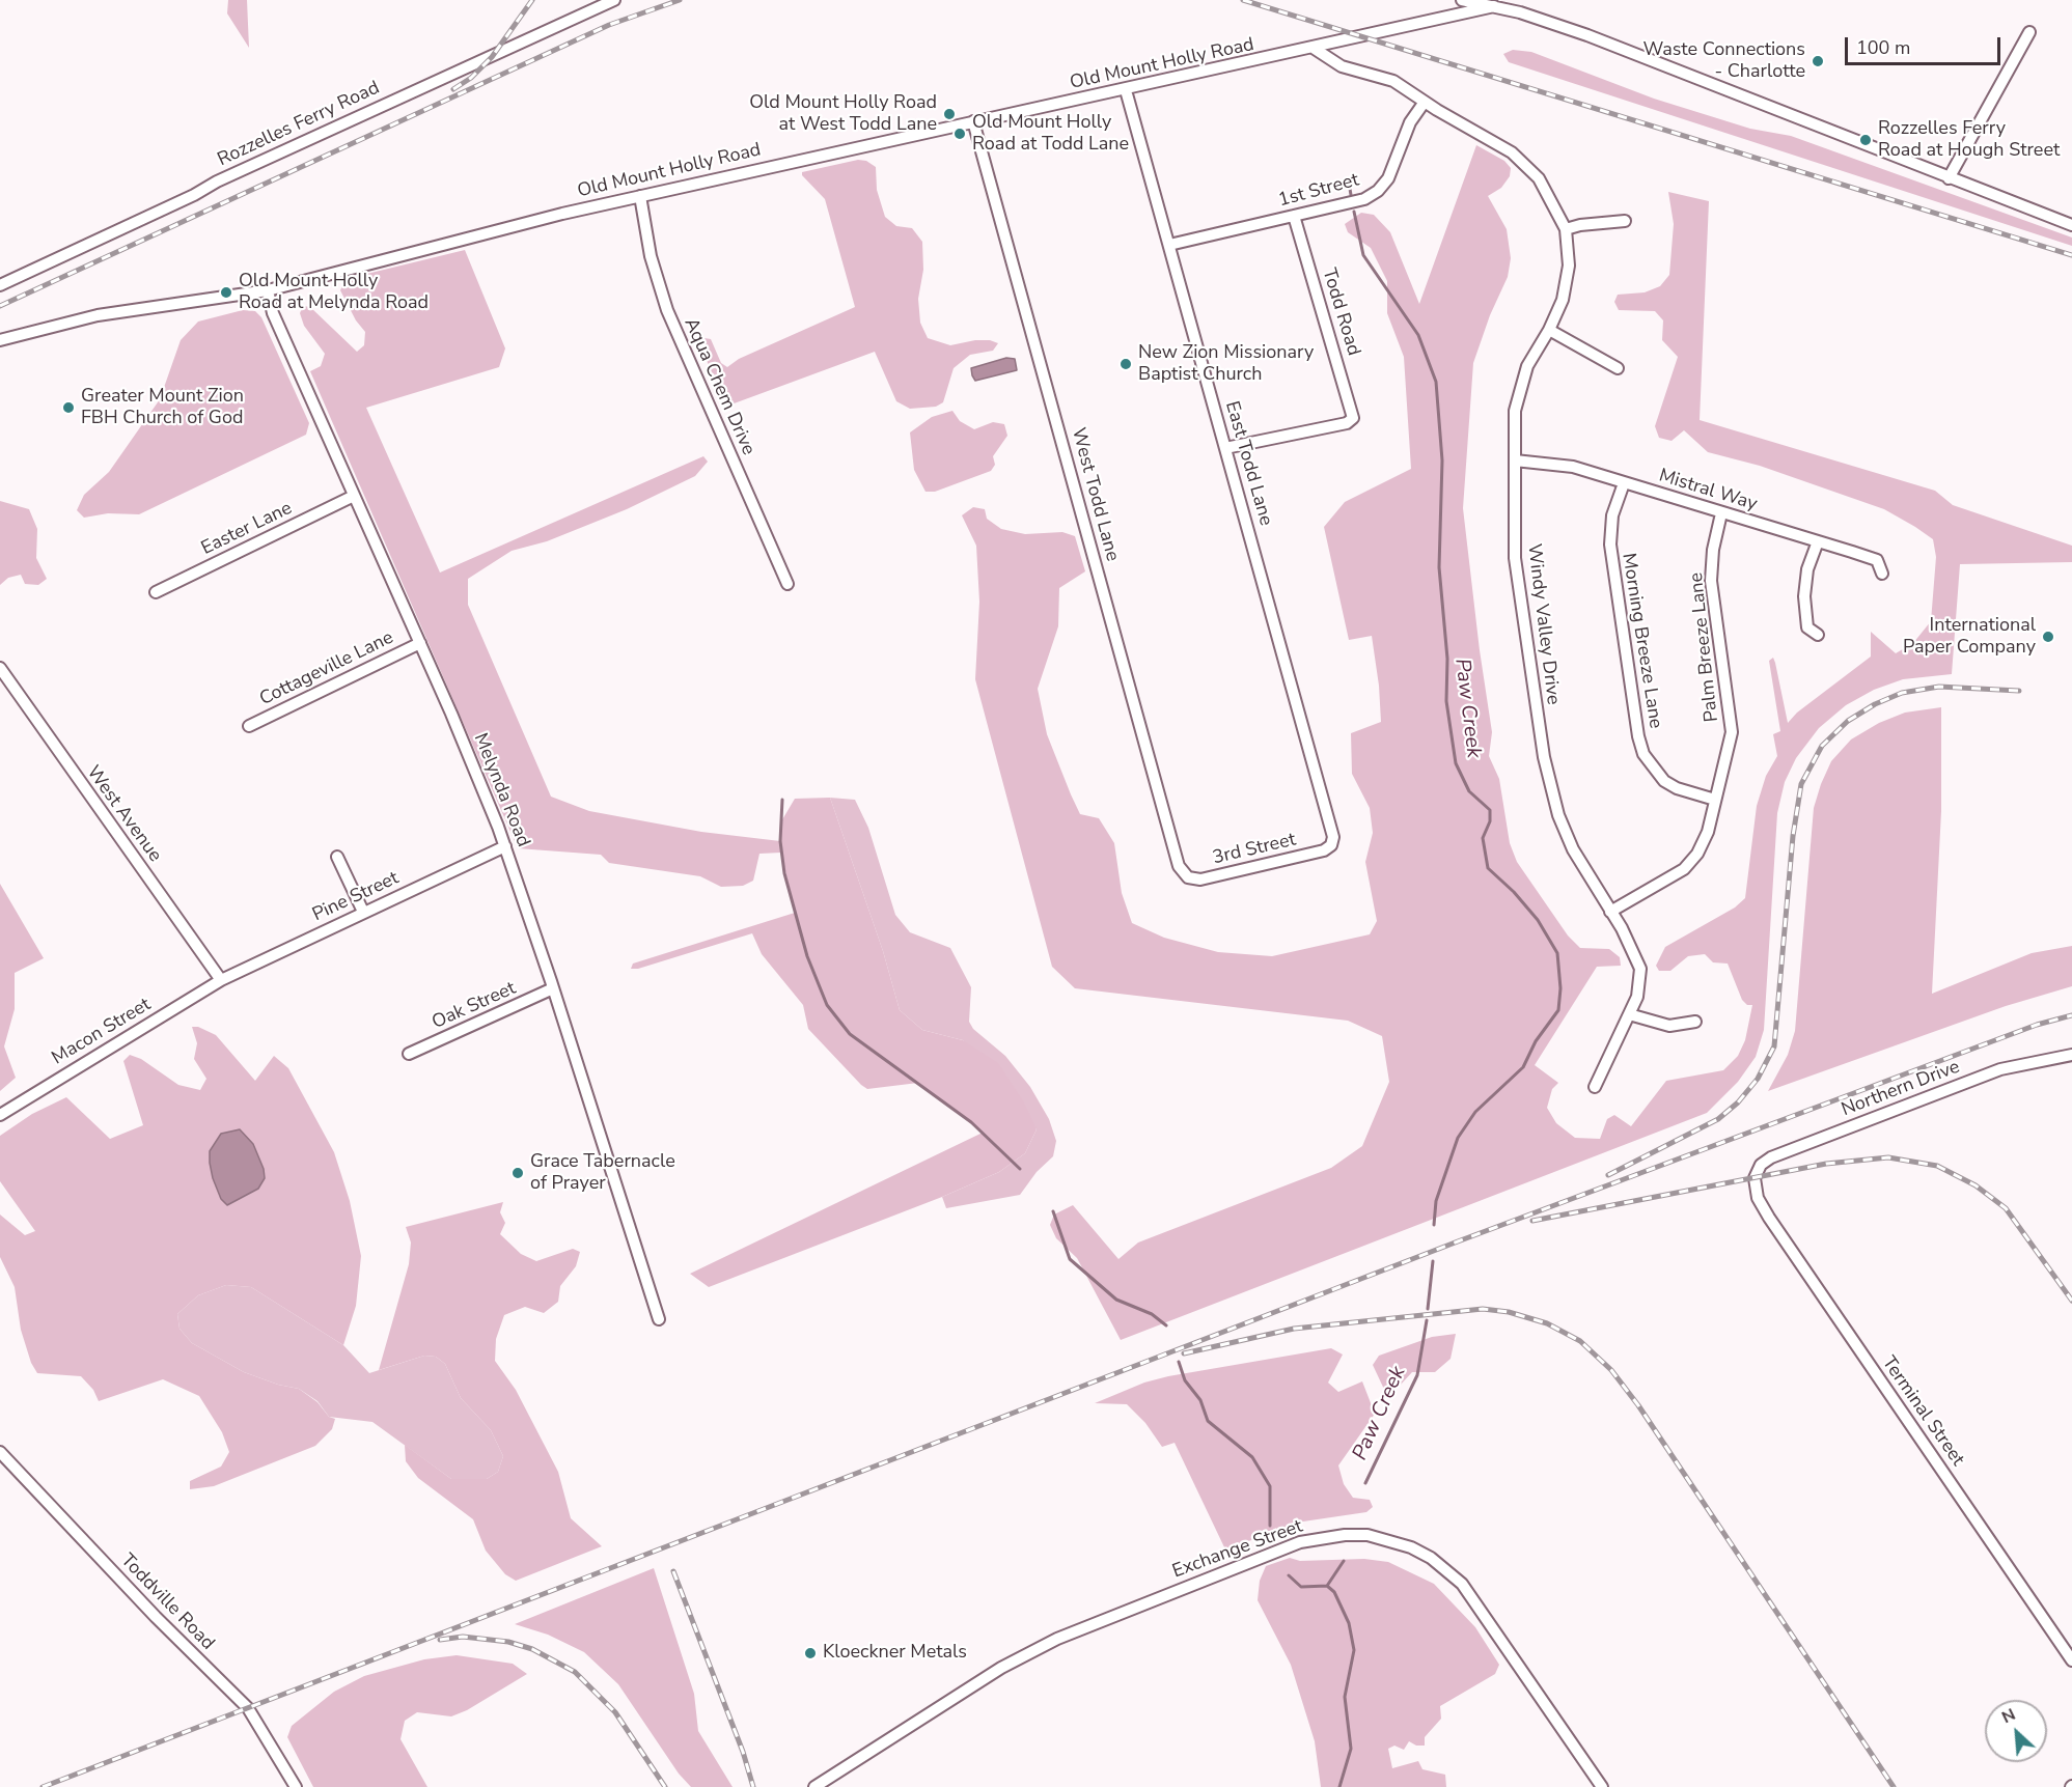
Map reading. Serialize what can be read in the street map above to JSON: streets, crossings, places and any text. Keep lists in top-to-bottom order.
{
  "streets": {
    "street": [
      "Old Mount Holly Road",
      "Rozzelles Ferry Road",
      "1st Street",
      "Todd Road",
      "Aqua Chem Drive",
      "East Todd Lane",
      "Mistral Way",
      "West Todd Lane",
      "Easter Lane",
      "Windy Valley Drive",
      "Morning Breeze Lane",
      "Palm Breeze Lane",
      "Cottageville Lane",
      "Melynda Road",
      "West Avenue",
      "3rd Street",
      "Pine Street",
      "Oak Street",
      "Macon Street",
      "Northern Drive",
      "Terminal Street",
      "Exchange Street",
      "Toddville Road"
    ]
  },
  "crossings": [
    ["Old Mount Holly Road", "Aqua Chem Drive"],
    ["Old Mount Holly Road", "East Todd Lane"],
    ["Old Mount Holly Road", "West Todd Lane"],
    ["Old Mount Holly Road", "Windy Valley Drive"],
    ["Old Mount Holly Road", "Melynda Road"],
    ["1st Street", "Todd Road"],
    ["1st Street", "East Todd Lane"],
    ["1st Street", "Windy Valley Drive"],
    ["Todd Road", "East Todd Lane"],
    ["East Todd Lane", "3rd Street"],
    ["Mistral Way", "Windy Valley Drive"],
    ["Mistral Way", "Morning Breeze Lane"],
    ["Mistral Way", "Palm Breeze Lane"],
    ["West Todd Lane", "3rd Street"],
    ["Easter Lane", "Melynda Road"],
    ["Windy Valley Drive", "Palm Breeze Lane"],
    ["Morning Breeze Lane", "Palm Breeze Lane"],
    ["Cottageville Lane", "Melynda Road"],
    ["Melynda Road", "Pine Street"],
    ["Melynda Road", "Oak Street"],
    ["West Avenue", "Pine Street"],
    ["West Avenue", "Macon Street"],
    ["Pine Street", "Macon Street"],
    ["Northern Drive", "Terminal Street"]
  ],
  "water": ["Paw Creek"],
  "places": [
    "Waste Connections - Charlotte",
    "Old Mount Holly Road at West Todd Lane",
    "Old Mount Holly Road at Todd Lane",
    "Rozzelles Ferry Road at Hough Street",
    "Old Mount Holly Road at Melynda Road",
    "New Zion Missionary Baptist Church",
    "Greater Mount Zion FBH Church of God",
    "International Paper Company",
    "Grace Tabernacle of Prayer",
    "Kloeckner Metals"
  ],
  "scale_bar": "100 m",
  "north": "top left"
}
